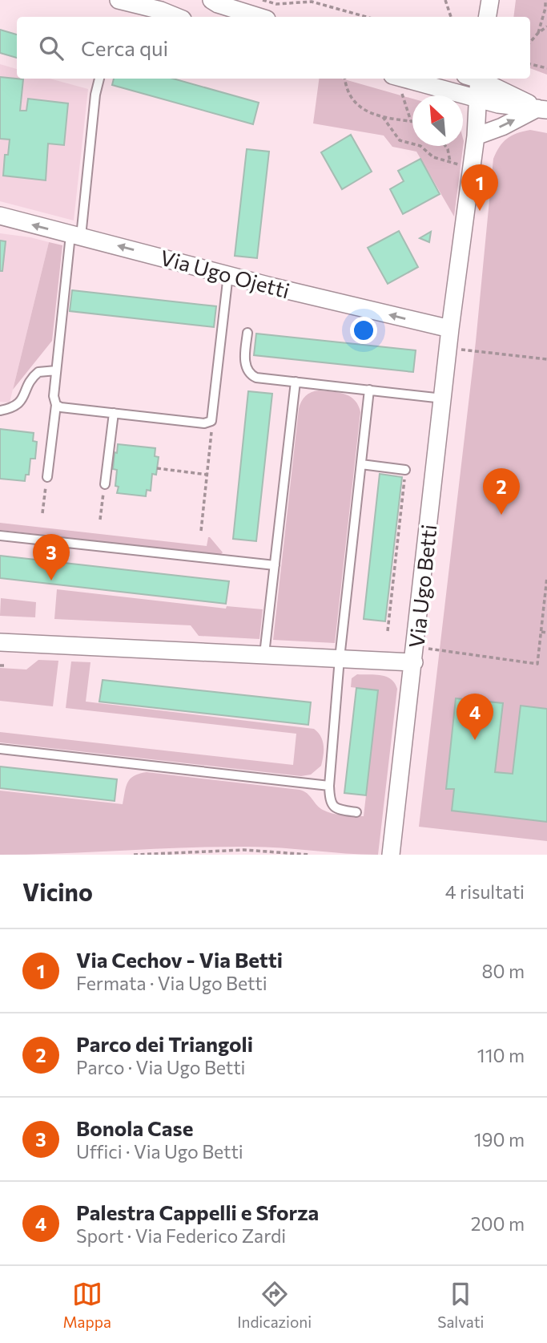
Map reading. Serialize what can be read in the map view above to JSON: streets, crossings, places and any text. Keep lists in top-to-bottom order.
{
  "streets": {
    "street": ["Via Ugo Ojetti", "Via Ugo Betti"]
  },
  "crossings": [
    ["Via Ugo Ojetti", "Via Ugo Betti"]
  ],
  "one_way": ["Via Ugo Ojetti"],
  "north": "top left",
  "page": {
    "search": "Cerca qui",
    "pins": [
      "1",
      "2",
      "3",
      "4"
    ],
    "heading": ["Vicino", "4 risultati"],
    "list": [
      {
        "mark": "1",
        "name": "Via Cechov - Via Betti",
        "note": "Fermata · Via Ugo Betti",
        "value": "80 m"
      },
      {
        "mark": "2",
        "name": "Parco dei Triangoli",
        "note": "Parco · Via Ugo Betti",
        "value": "110 m"
      },
      {
        "mark": "3",
        "name": "Bonola Case",
        "note": "Uffici · Via Ugo Betti",
        "value": "190 m"
      },
      {
        "mark": "4",
        "name": "Palestra Cappelli e Sforza",
        "note": "Sport · Via Federico Zardi",
        "value": "200 m"
      }
    ],
    "nav": ["Mappa", "Indicazioni", "Salvati"]
  }
}
